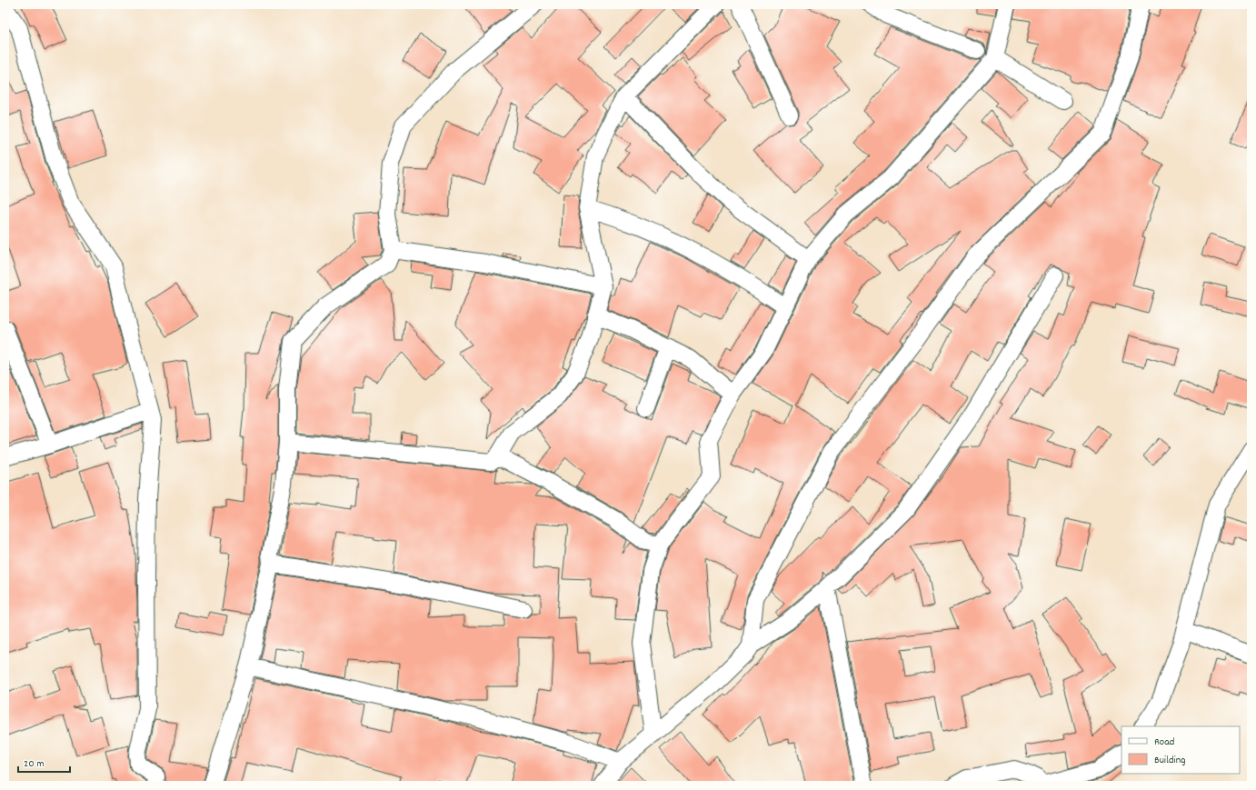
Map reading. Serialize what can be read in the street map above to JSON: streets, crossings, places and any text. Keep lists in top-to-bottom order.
{
  "legend": ["Road", "Building"],
  "scale_bar": "20 m"
}
